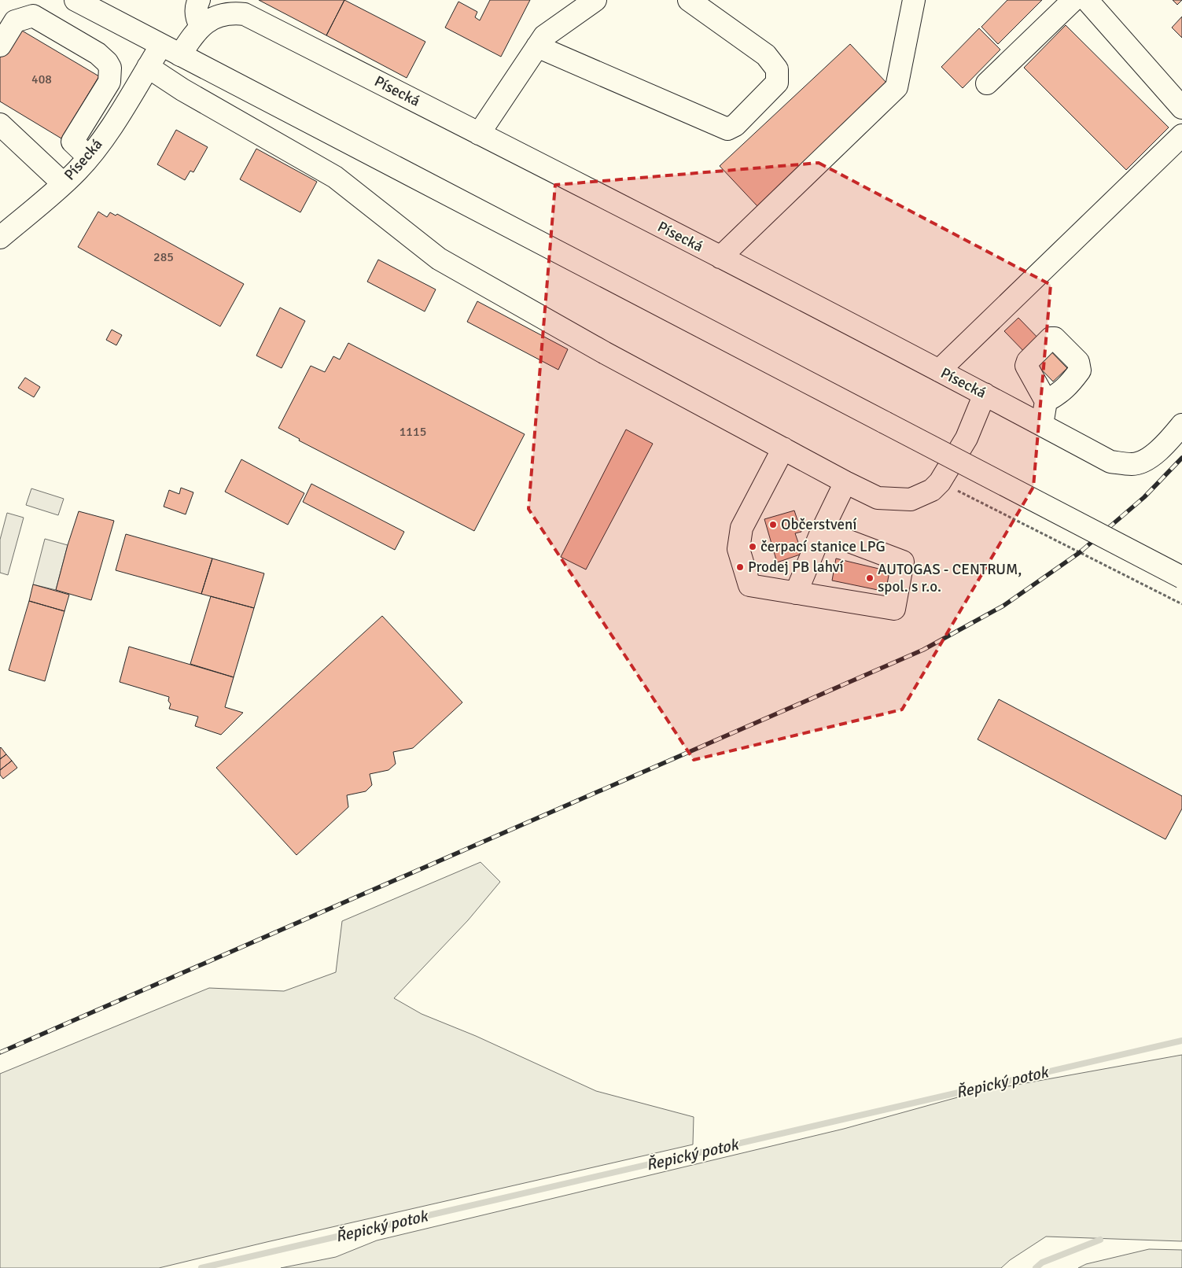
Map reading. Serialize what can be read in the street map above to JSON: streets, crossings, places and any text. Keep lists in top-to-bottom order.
{
  "streets": {
    "main road": ["Písecká"]
  },
  "water": ["Řepický potok"],
  "places": [
    "Občerstvení",
    "čerpací stanice LPG",
    "Prodej PB lahví",
    "AUTOGAS - CENTRUM, spol. s r.o."
  ],
  "house_numbers": ["408", "285", "1115"]
}
